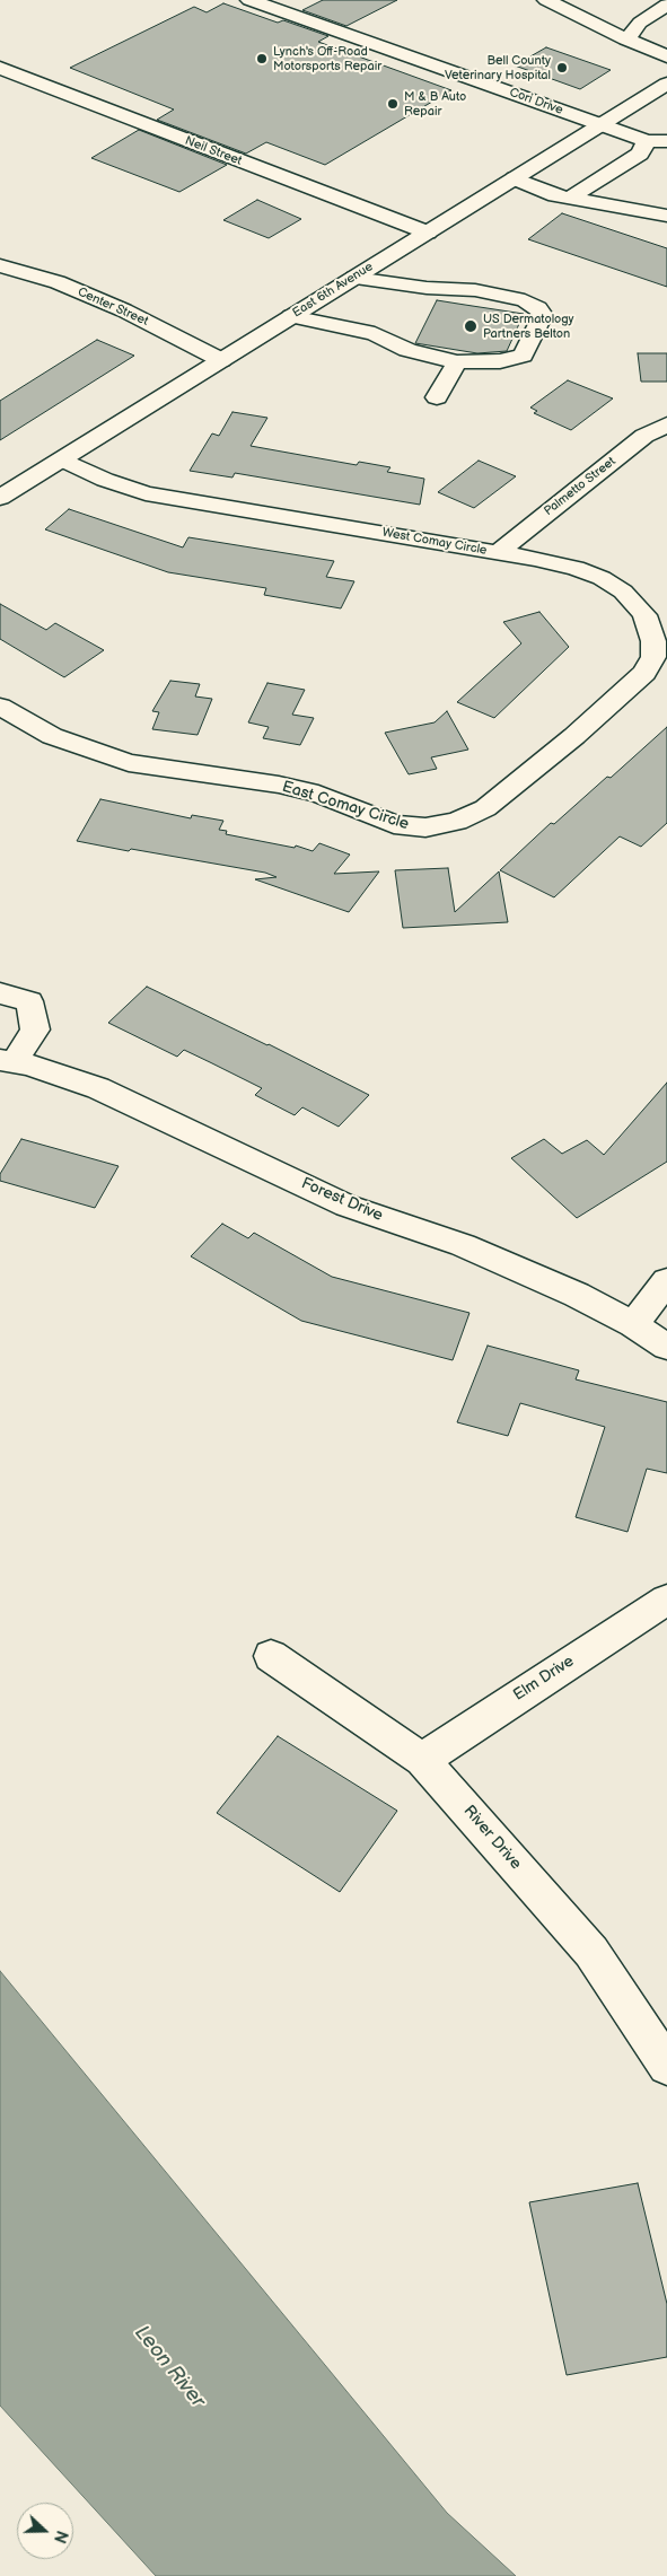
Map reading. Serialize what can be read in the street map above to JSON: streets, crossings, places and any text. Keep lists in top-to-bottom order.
{
  "streets": {
    "street": [
      "Cori Drive",
      "Neil Street",
      "East 6th Avenue",
      "Center Street",
      "Palmetto Street",
      "West Comay Circle",
      "East Comay Circle",
      "Forest Drive",
      "Elm Drive",
      "River Drive"
    ]
  },
  "crossings": [
    ["Cori Drive", "East 6th Avenue"],
    ["Neil Street", "East 6th Avenue"],
    ["East 6th Avenue", "Center Street"],
    ["East 6th Avenue", "West Comay Circle"],
    ["Palmetto Street", "West Comay Circle"],
    ["West Comay Circle", "East Comay Circle"],
    ["Elm Drive", "River Drive"]
  ],
  "water": ["Leon River"],
  "places": [
    "Lynch's Off-Road Motorsports Repair",
    "Bell County Veterinary Hospital",
    "M & B Auto Repair",
    "US Dermatology Partners Belton"
  ],
  "north": "right"
}
